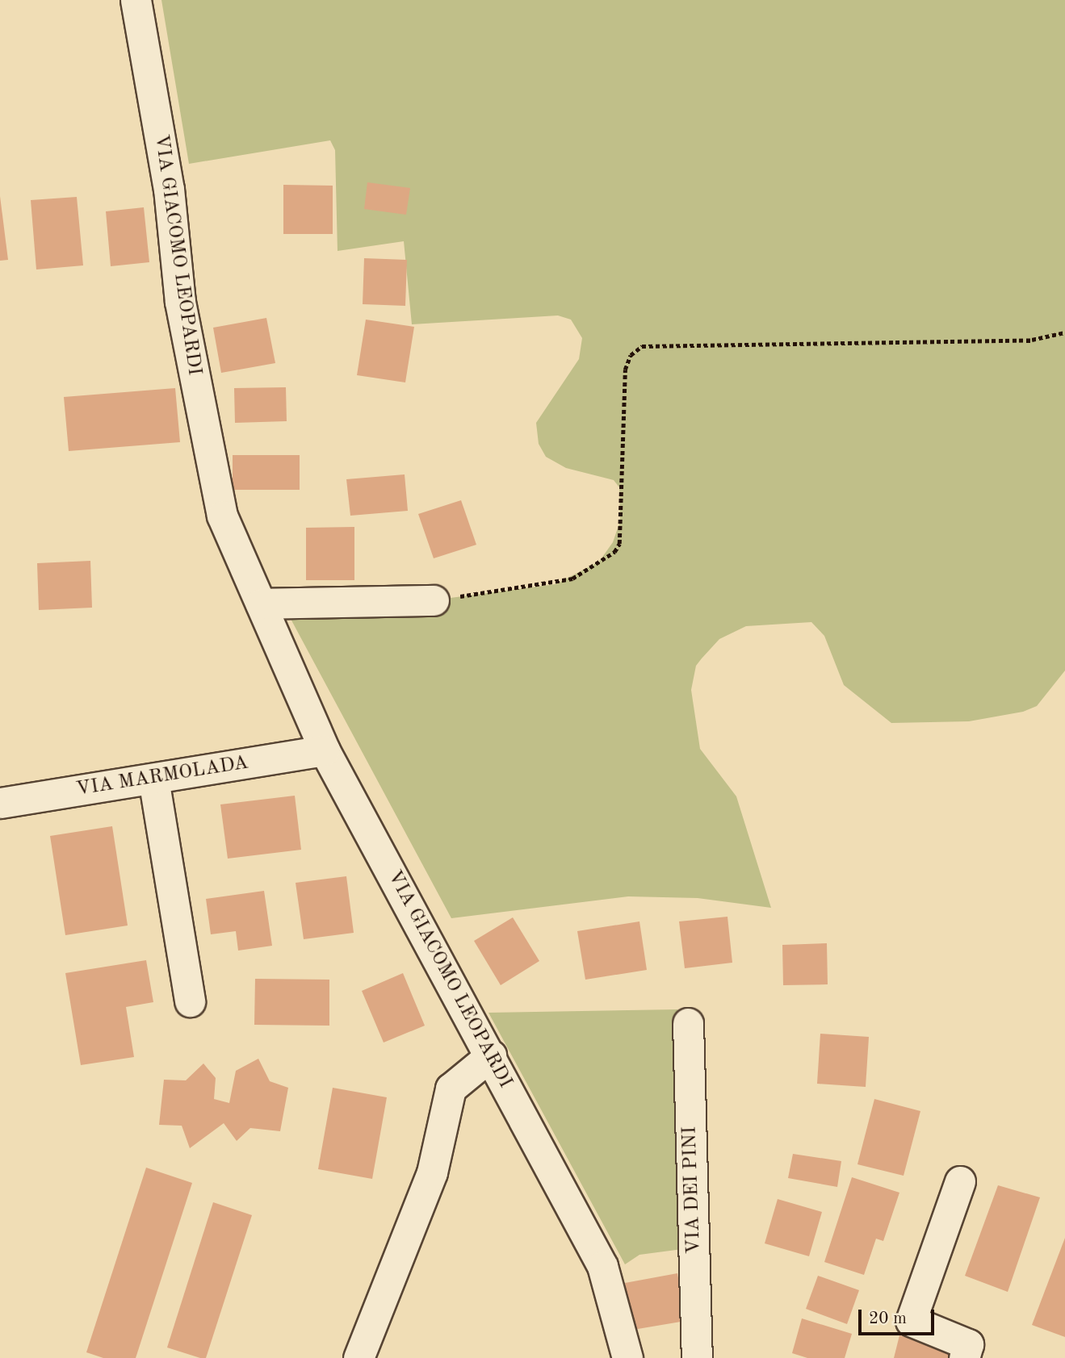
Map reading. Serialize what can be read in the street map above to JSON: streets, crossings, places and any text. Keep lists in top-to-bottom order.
{
  "streets": {
    "street": ["VIA GIACOMO LEOPARDI", "VIA MARMOLADA", "VIA DEI PINI"]
  },
  "crossings": [
    ["VIA GIACOMO LEOPARDI", "VIA MARMOLADA"]
  ],
  "scale_bar": "20 m"
}
